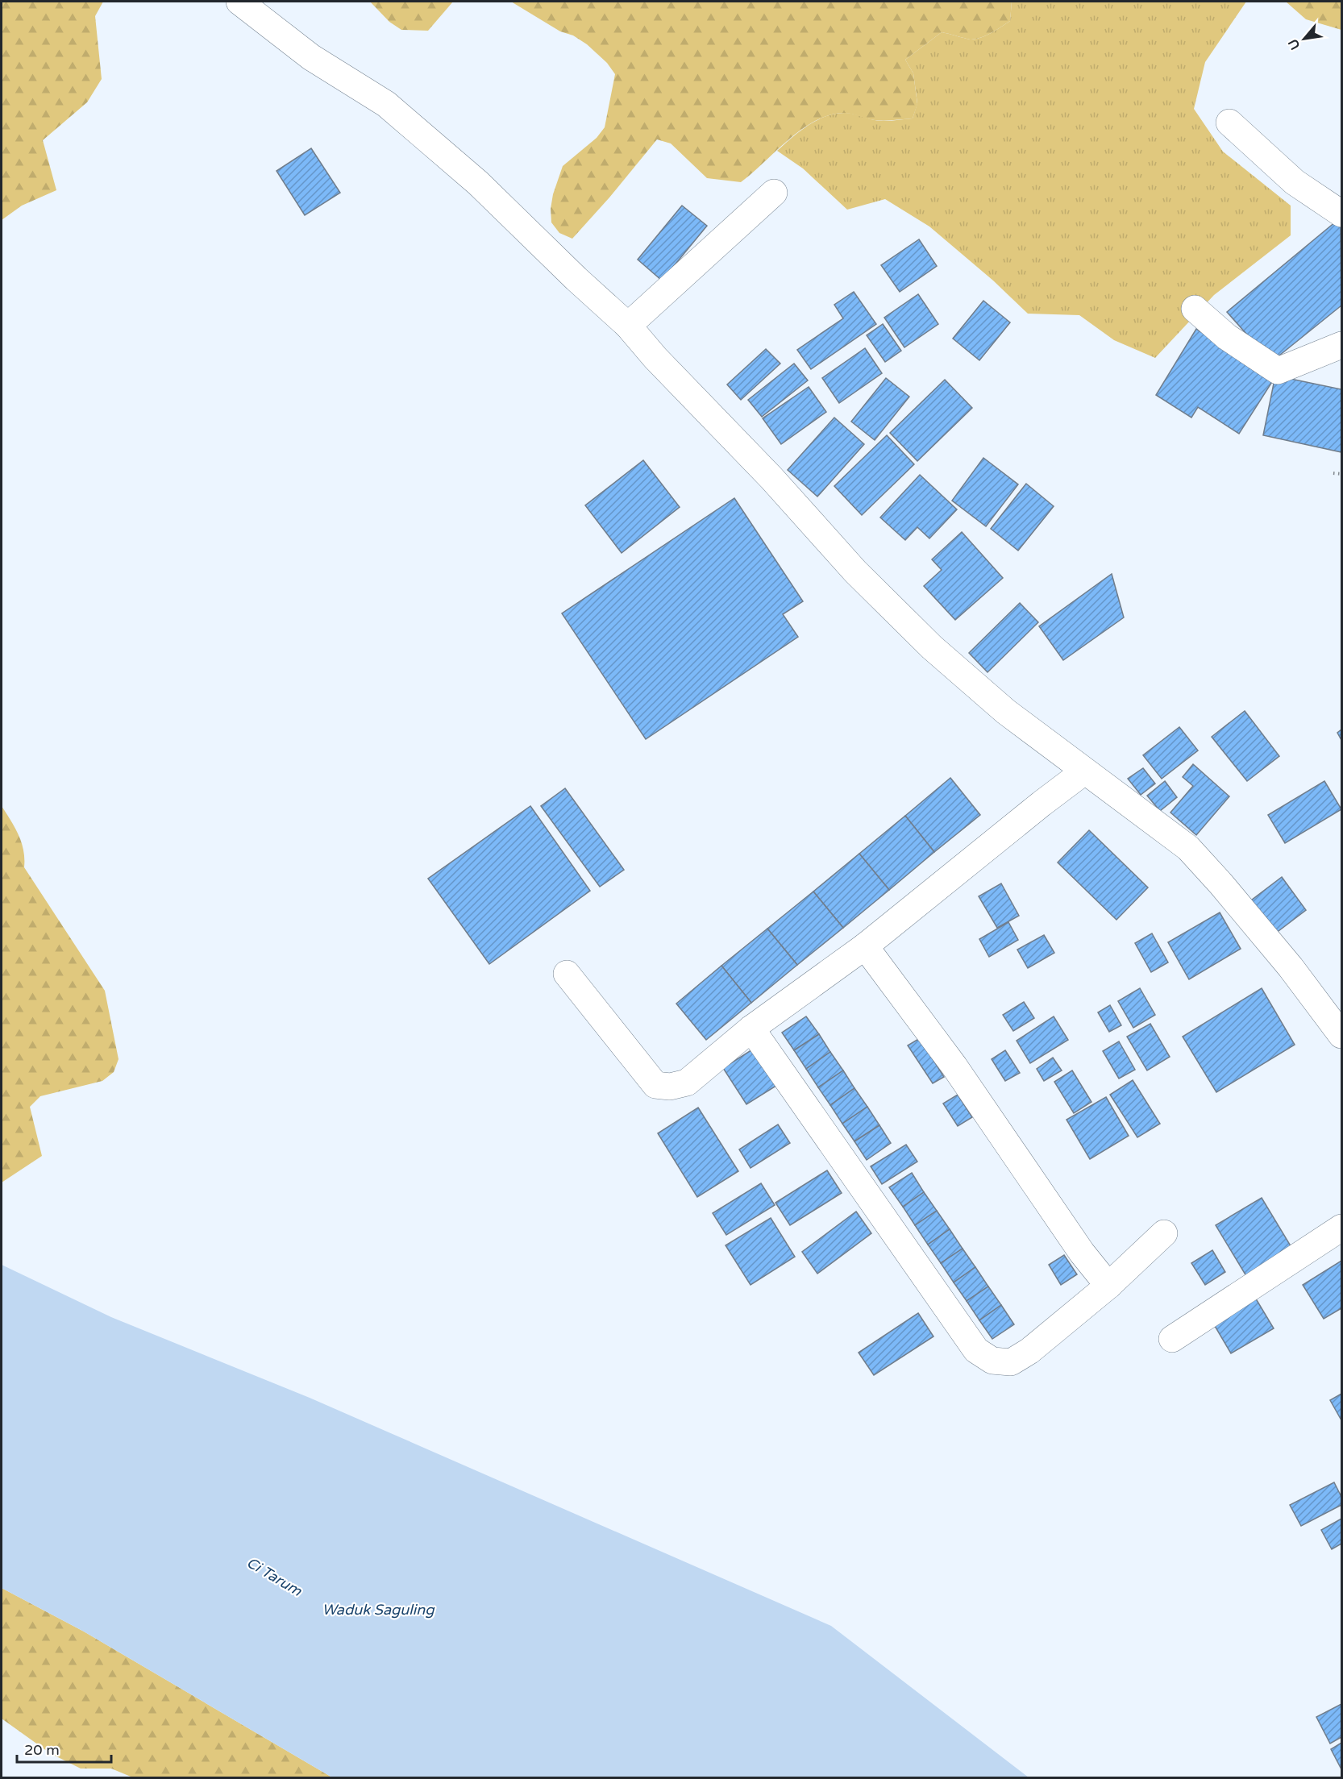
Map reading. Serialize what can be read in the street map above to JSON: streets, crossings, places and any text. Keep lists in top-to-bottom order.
{
  "water": ["Ci Tarum", "Waduk Saguling"],
  "scale_bar": "20 m",
  "north": "bottom left"
}
